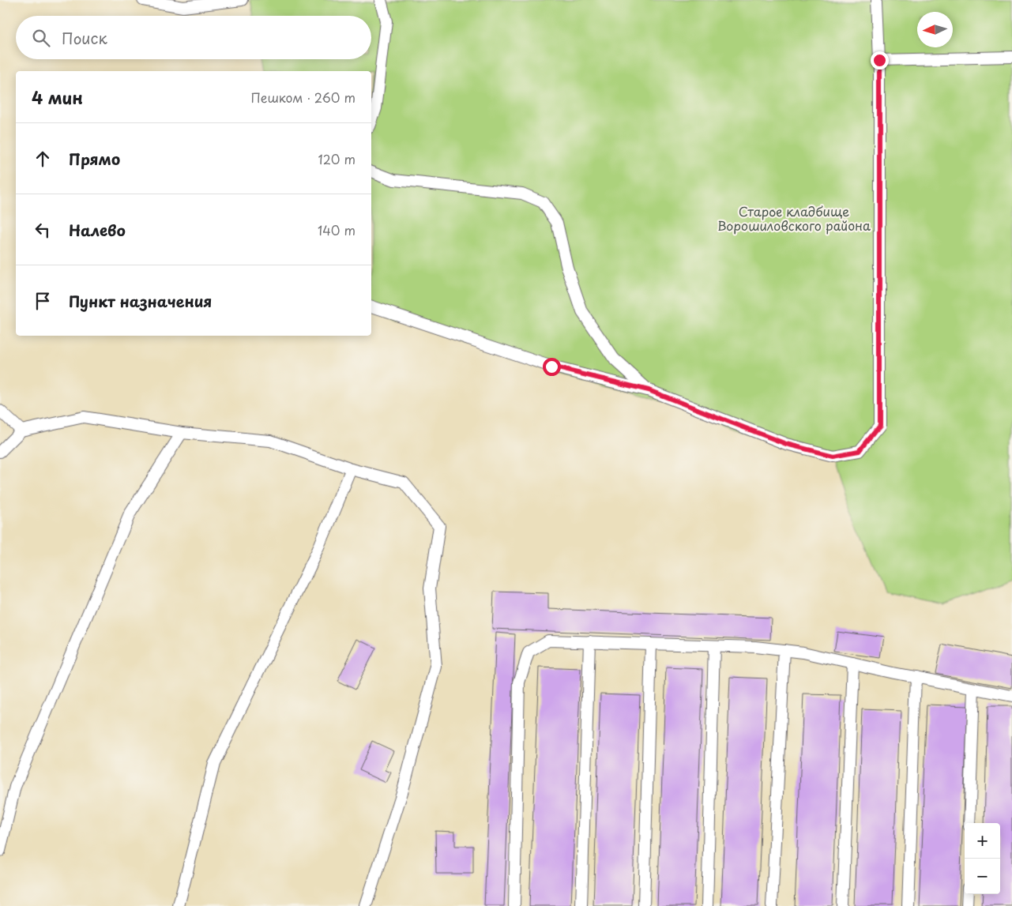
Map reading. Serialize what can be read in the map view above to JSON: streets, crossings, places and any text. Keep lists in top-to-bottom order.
{
  "parks": ["Старое кладбище Ворошиловского района"],
  "north": "left",
  "page": {
    "search": "Поиск",
    "heading": ["4 мин", "Пешком · 260 m"],
    "list": [
      ["Прямо", "120 m"],
      ["Налево", "140 m"],
      "Пункт назначения"
    ],
    "map_buttons": ["+", "−"]
  }
}
